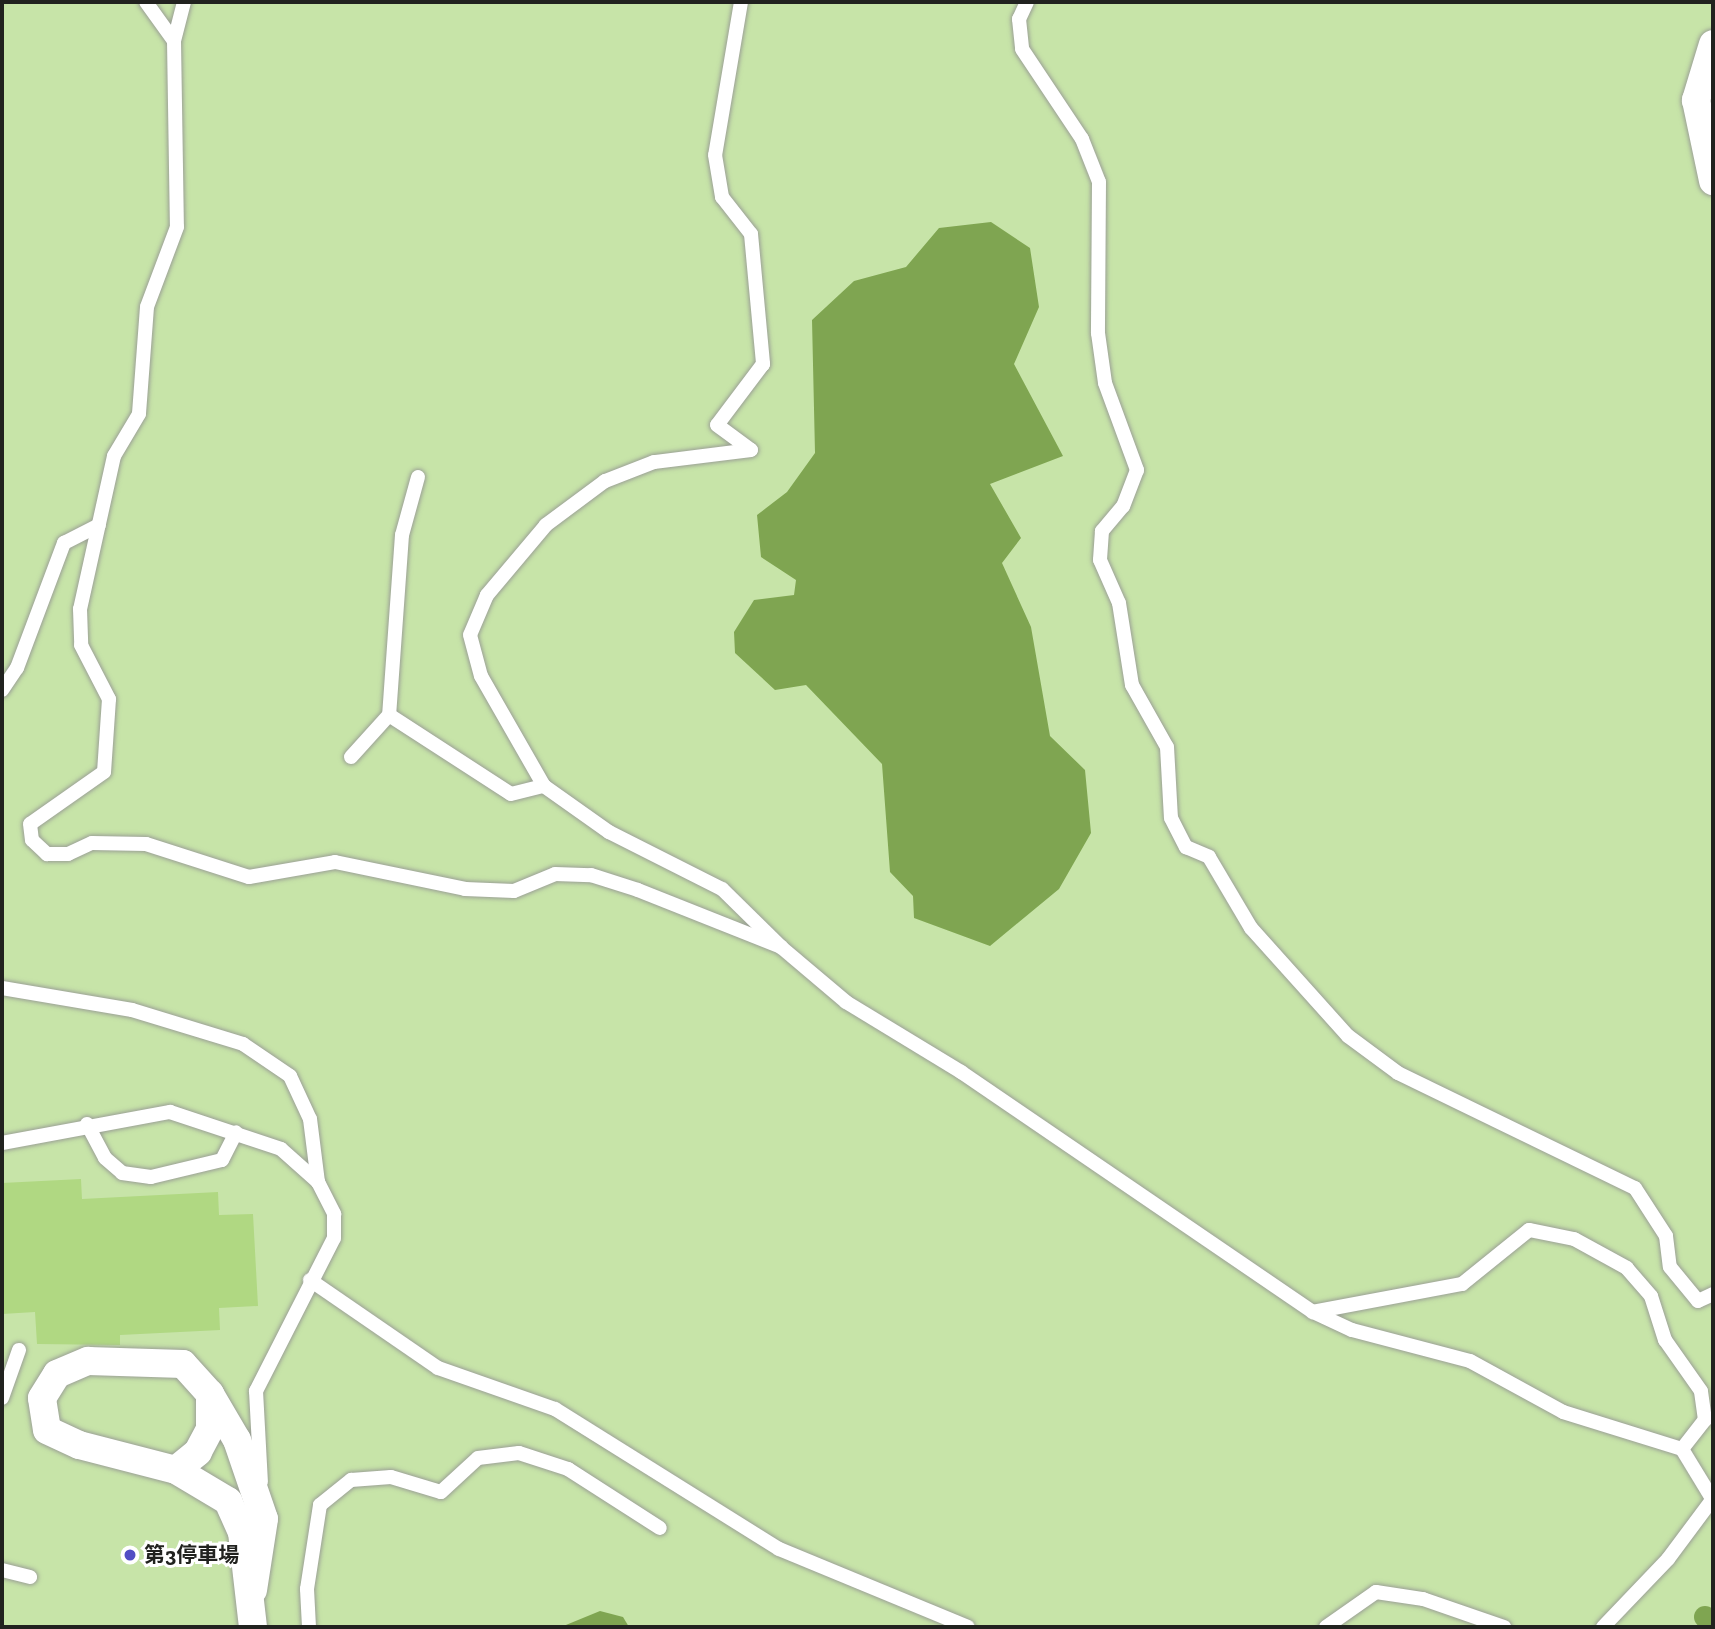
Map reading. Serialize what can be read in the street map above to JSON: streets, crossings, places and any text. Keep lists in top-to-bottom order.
{
  "places": ["第3停車場"]
}
